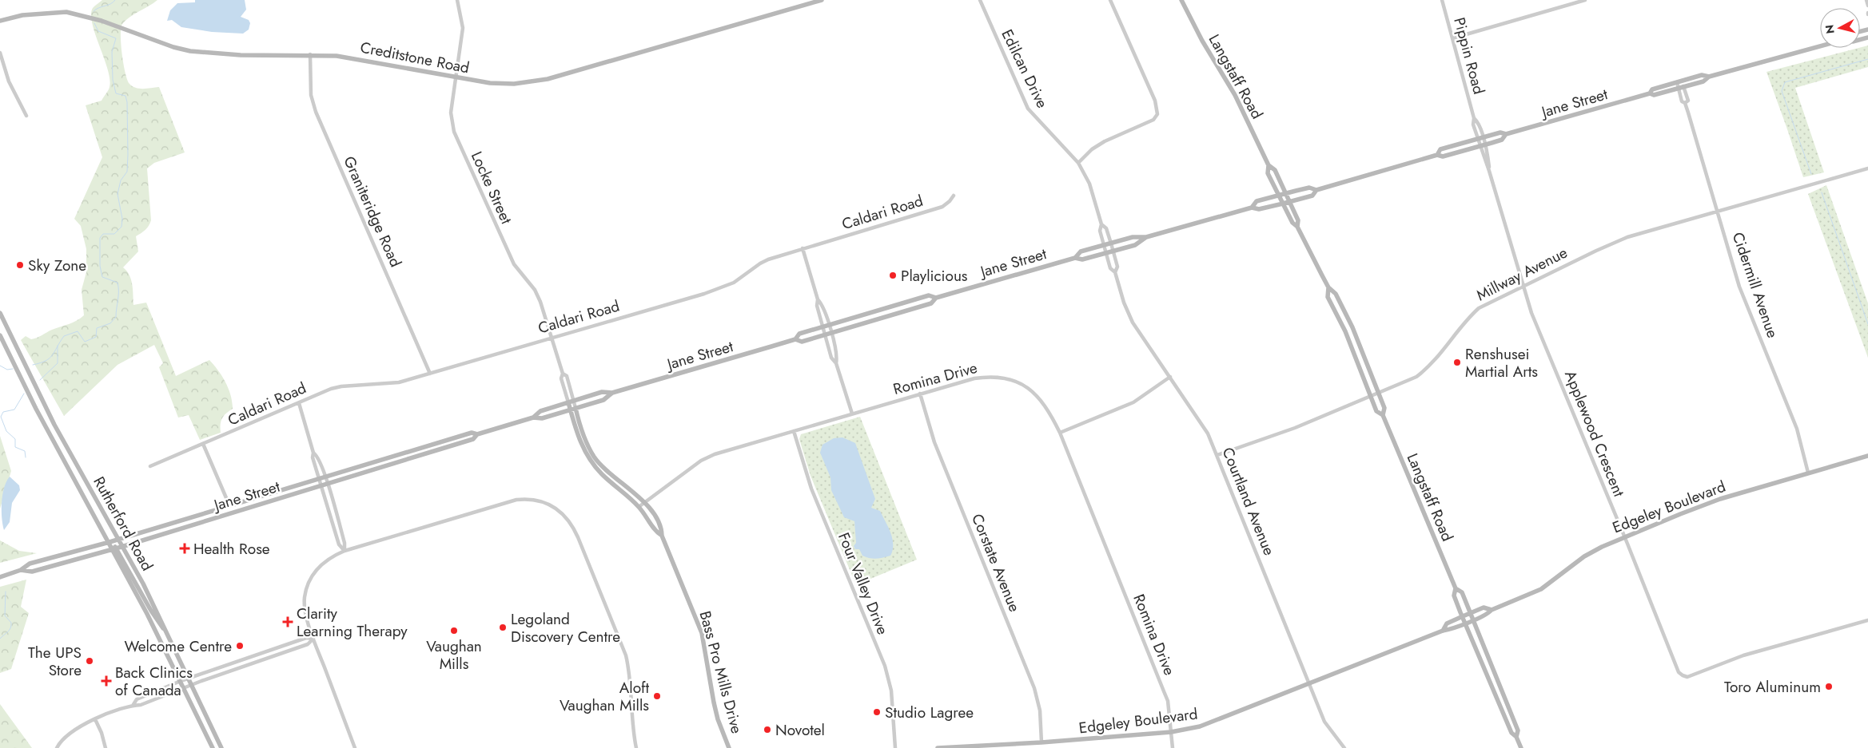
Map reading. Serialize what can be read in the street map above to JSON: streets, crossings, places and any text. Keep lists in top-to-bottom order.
{
  "streets": {
    "main road": [
      "Creditstone Road",
      "Langstaff Road",
      "Jane Street",
      "Edgeley Boulevard",
      "Rutherford Road",
      "Bass Pro Mills Drive"
    ],
    "street": [
      "Pippin Road",
      "Edilcan Drive",
      "Locke Street",
      "Graniteridge Road",
      "Caldari Road",
      "Millway Avenue",
      "Cidermill Avenue",
      "Romina Drive",
      "Applewood Crescent",
      "Courtland Avenue",
      "Corstate Avenue",
      "Four Valley Drive"
    ]
  },
  "crossings": [
    ["Pippin Road", "Jane Street"],
    ["Pippin Road", "Applewood Crescent"],
    ["Creditstone Road", "Locke Street"],
    ["Creditstone Road", "Graniteridge Road"],
    ["Edilcan Drive", "Jane Street"],
    ["Edilcan Drive", "Courtland Avenue"],
    ["Langstaff Road", "Jane Street"],
    ["Langstaff Road", "Millway Avenue"],
    ["Langstaff Road", "Edgeley Boulevard"],
    ["Jane Street", "Locke Street"],
    ["Jane Street", "Cidermill Avenue"],
    ["Jane Street", "Applewood Crescent"],
    ["Jane Street", "Courtland Avenue"],
    ["Jane Street", "Rutherford Road"],
    ["Jane Street", "Bass Pro Mills Drive"],
    ["Locke Street", "Caldari Road"],
    ["Locke Street", "Bass Pro Mills Drive"],
    ["Graniteridge Road", "Caldari Road"],
    ["Millway Avenue", "Cidermill Avenue"],
    ["Millway Avenue", "Applewood Crescent"],
    ["Millway Avenue", "Courtland Avenue"],
    ["Cidermill Avenue", "Edgeley Boulevard"],
    ["Romina Drive", "Edgeley Boulevard"],
    ["Romina Drive", "Corstate Avenue"],
    ["Romina Drive", "Four Valley Drive"],
    ["Romina Drive", "Bass Pro Mills Drive"],
    ["Applewood Crescent", "Edgeley Boulevard"],
    ["Courtland Avenue", "Edgeley Boulevard"],
    ["Edgeley Boulevard", "Corstate Avenue"]
  ],
  "places": {
    "other": [
      "Sky Zone",
      "Playlicious",
      "Renshusei Martial Arts",
      "Legoland Discovery Centre",
      "Vaughan Mills",
      "Welcome Centre",
      "The UPS Store",
      "Toro Aluminum",
      "Aloft Vaughan Mills",
      "Studio Lagree",
      "Novotel"
    ],
    "health": ["Health Rose", "Clarity Learning Therapy", "Back Clinics of Canada"]
  },
  "north": "left"
}
